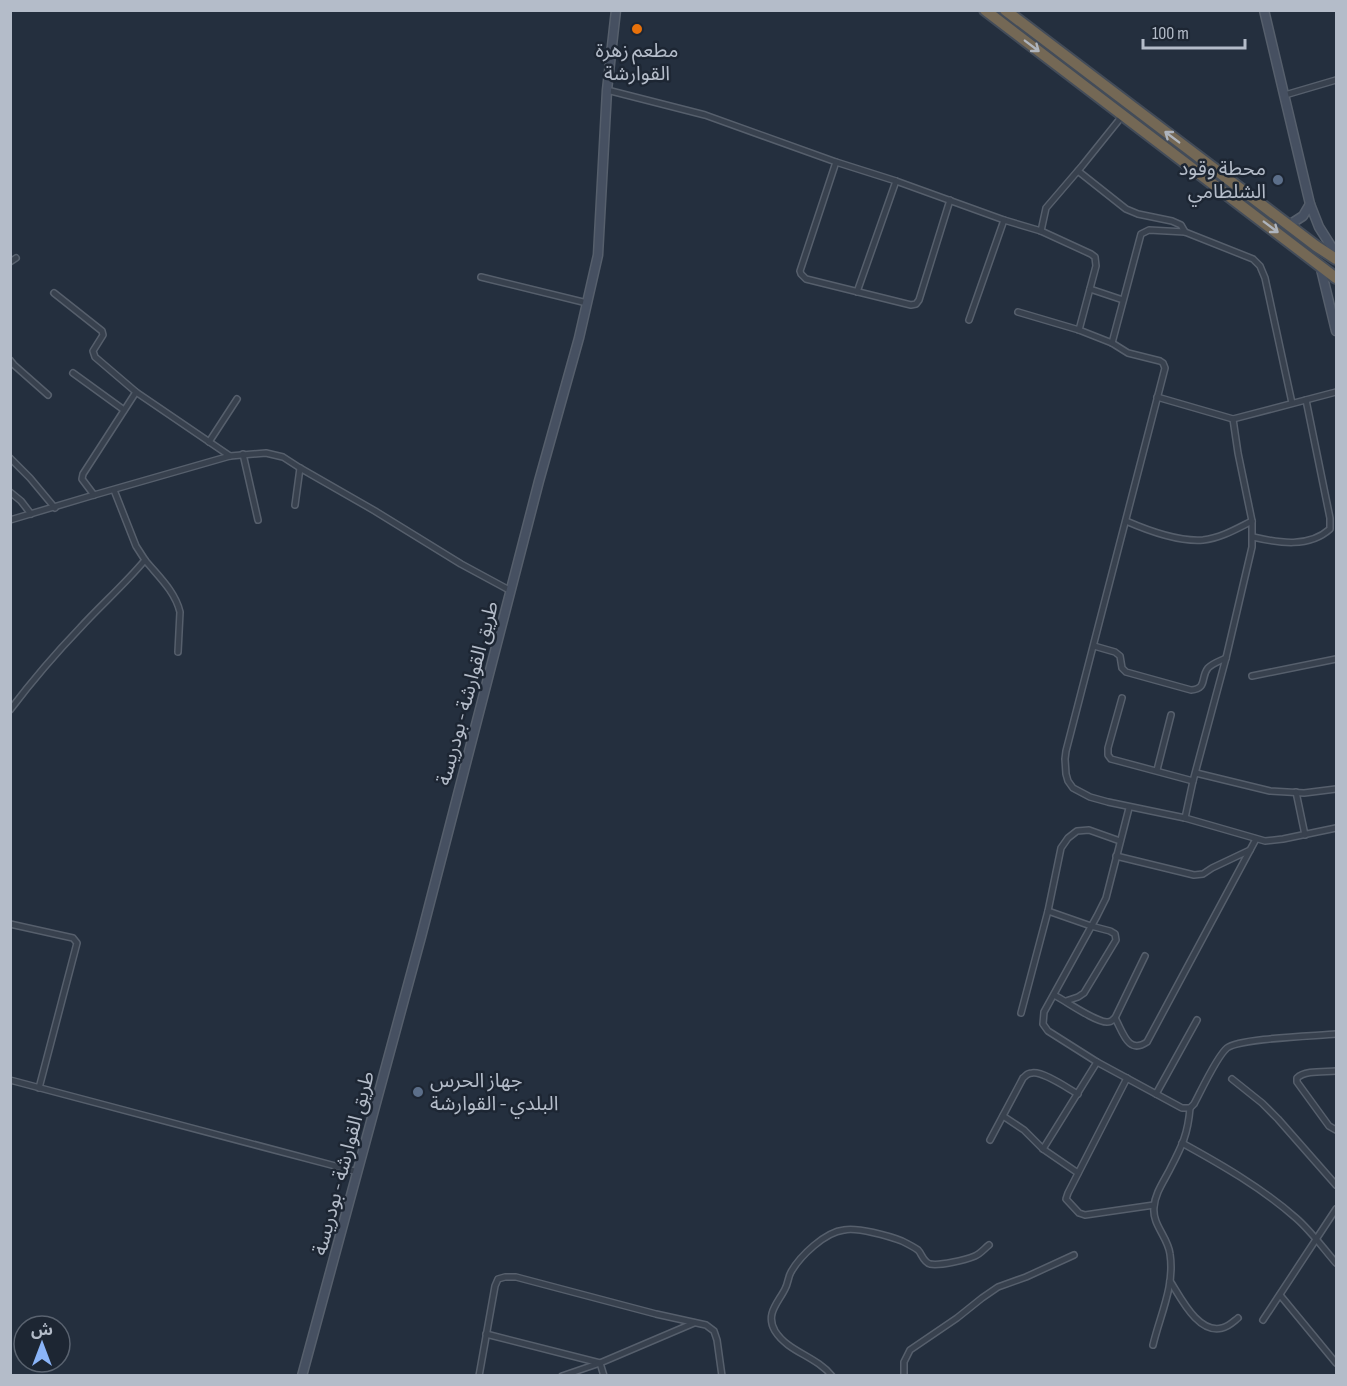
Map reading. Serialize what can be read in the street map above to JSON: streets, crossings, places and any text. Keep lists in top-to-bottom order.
{
  "streets": {
    "main road": ["طريق القوارشة - بودريسة"]
  },
  "places": ["مطعم زهرة القوارشة", "محطة وقود الشلطامي", "جهاز الحرس البلدي - القوارشة"],
  "scale_bar": "100 m",
  "north": "top"
}
